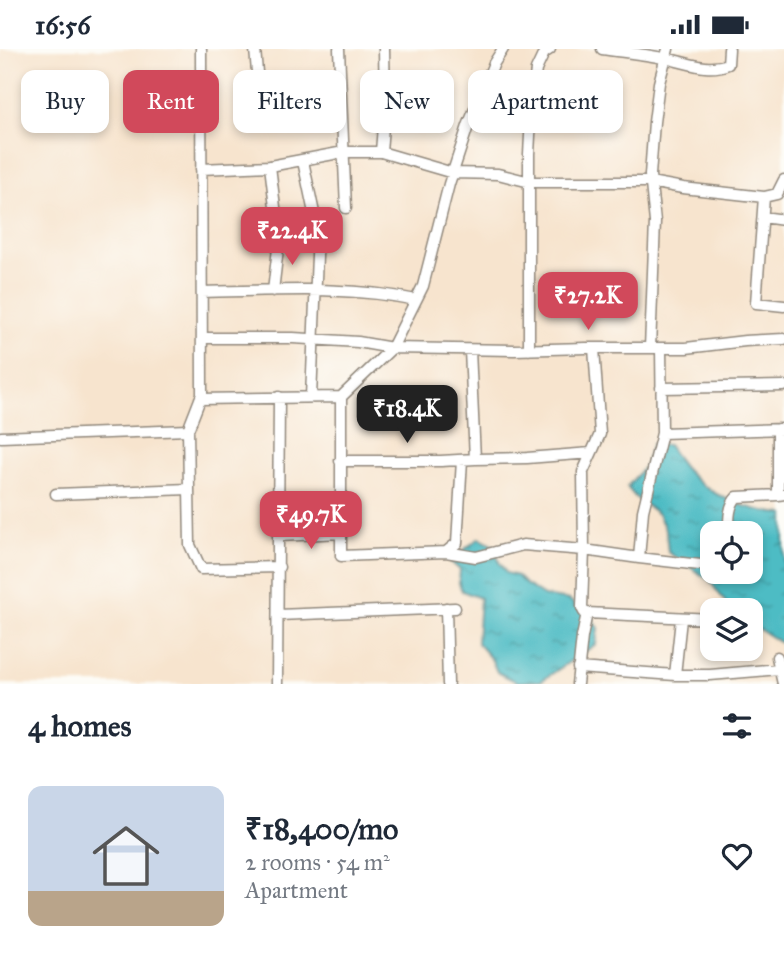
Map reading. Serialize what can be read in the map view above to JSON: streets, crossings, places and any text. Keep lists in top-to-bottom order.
{
  "page": {
    "status": "16:56",
    "chip": [
      "Buy",
      "Rent",
      "Filters",
      "New",
      "Apartment"
    ],
    "price": [
      "₹22.4K",
      "₹27.2K",
      "₹18.4K",
      "₹49.7K"
    ],
    "heading": "4 homes",
    "list": [
      {
        "name": "₹18,400/mo",
        "note": "2 rooms · 54 m² · Apartment"
      }
    ]
  }
}
